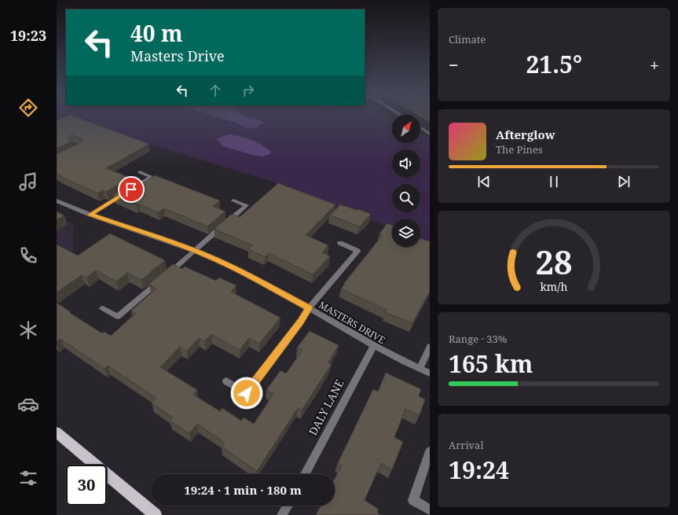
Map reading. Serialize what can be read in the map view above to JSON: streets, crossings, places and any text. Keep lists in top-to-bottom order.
{
  "streets": {
    "street": ["MASTERS DRIVE", "DALY LANE"]
  },
  "crossings": [
    ["MASTERS DRIVE", "DALY LANE"]
  ],
  "north": "top right",
  "page": {
    "tabs": "19:23",
    "tile": [
      "Climate",
      ["Range · 33%", "165 km"],
      ["Arrival", "19:24"]
    ],
    "turn": ["40 m", "Masters Drive"],
    "heat": ["−", "21.5°", "+"],
    "song": ["Afterglow", "The Pines"],
    "limit": "30",
    "trip": "19:24 · 1 min · 180 m",
    "gauge": ["28", "km/h"]
  }
}
